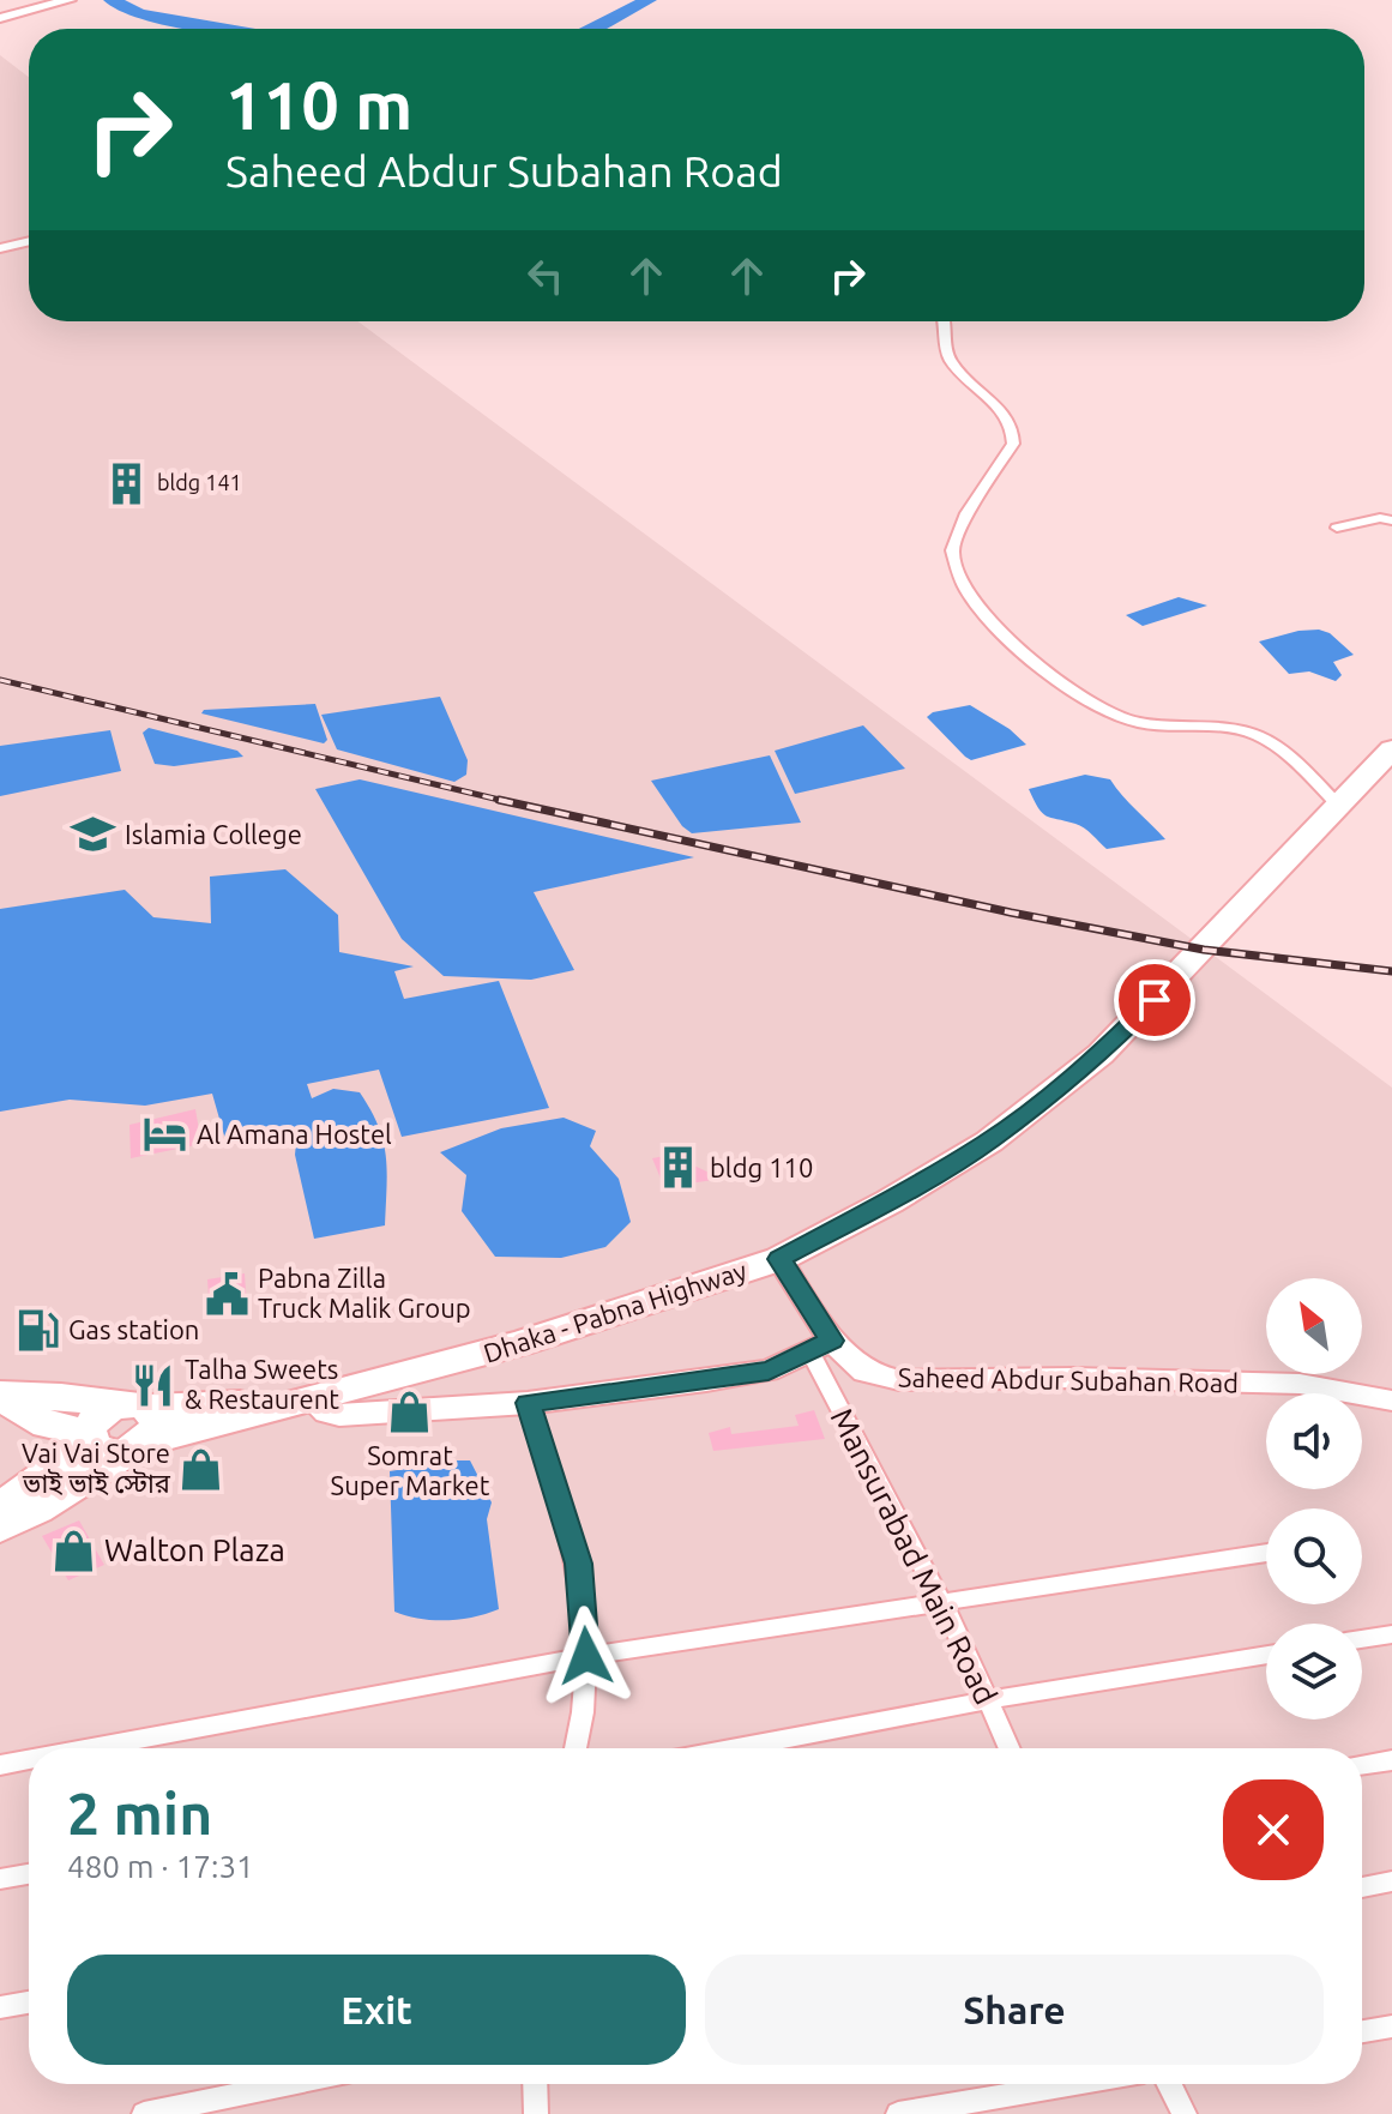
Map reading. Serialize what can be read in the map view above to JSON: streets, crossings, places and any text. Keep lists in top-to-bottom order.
{
  "streets": {
    "highway": ["Dhaka - Pabna Highway"],
    "street": ["Saheed Abdur Subahan Road", "Mansurabad Main Road"]
  },
  "crossings": [
    ["Dhaka - Pabna Highway", "Saheed Abdur Subahan Road"],
    ["Saheed Abdur Subahan Road", "Mansurabad Main Road"]
  ],
  "places": {
    "building": ["bldg 141", "bldg 110"],
    "school or university": ["Islamia College"],
    "hotel": ["Al Amana Hostel"],
    "public building": ["Pabna Zilla Truck Malik Group"],
    "fuel station": ["Gas station"],
    "restaurant": ["Talha Sweets & Restaurent"],
    "shop": ["Somrat Super Market", "Vai Vai Store ভাই ভাই স্টোর", "Walton Plaza"]
  },
  "north": "top left",
  "page": {
    "turn": ["110 m", "Saheed Abdur Subahan Road"],
    "heading": ["2 min", "480 m · 17:31"],
    "buttons": ["Exit", "Share"]
  }
}
